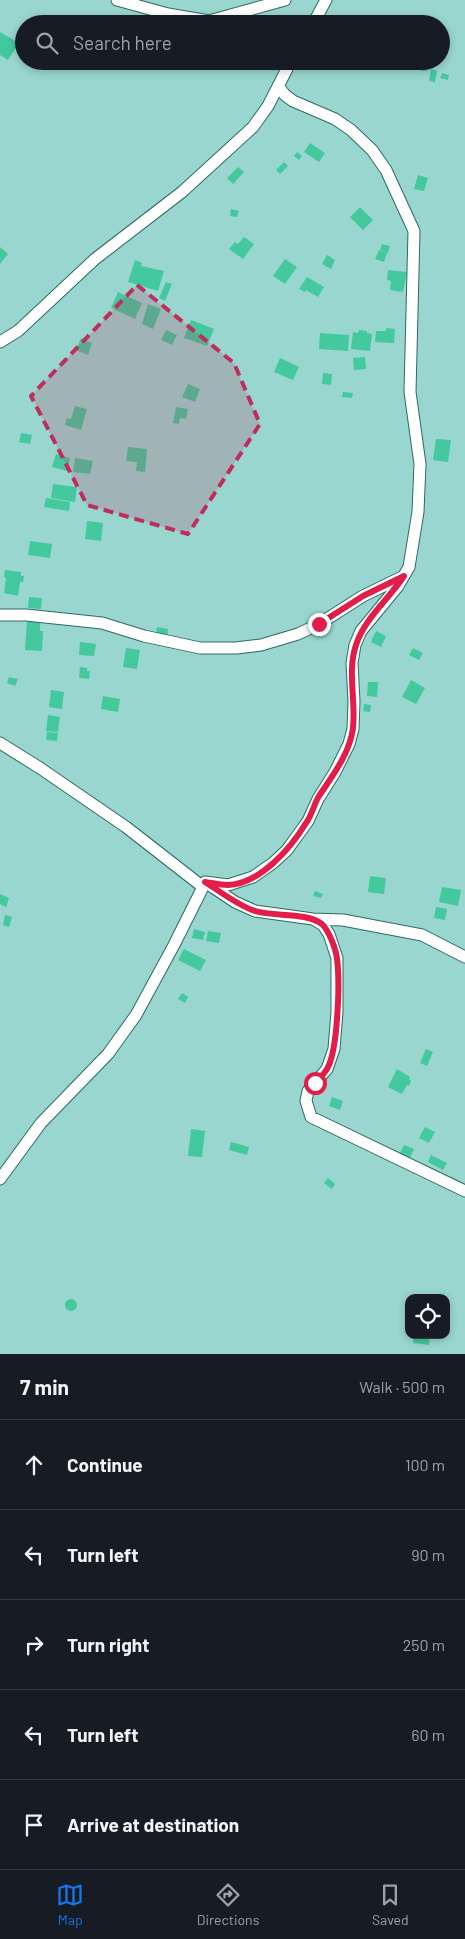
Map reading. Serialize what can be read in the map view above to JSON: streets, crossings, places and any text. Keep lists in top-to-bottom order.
{
  "page": {
    "search": "Search here",
    "heading": ["7 min", "Walk · 500 m"],
    "list": [
      ["Continue", "100 m"],
      ["Turn left", "90 m"],
      ["Turn right", "250 m"],
      ["Turn left", "60 m"],
      "Arrive at destination"
    ],
    "nav": ["Map", "Directions", "Saved"]
  }
}
